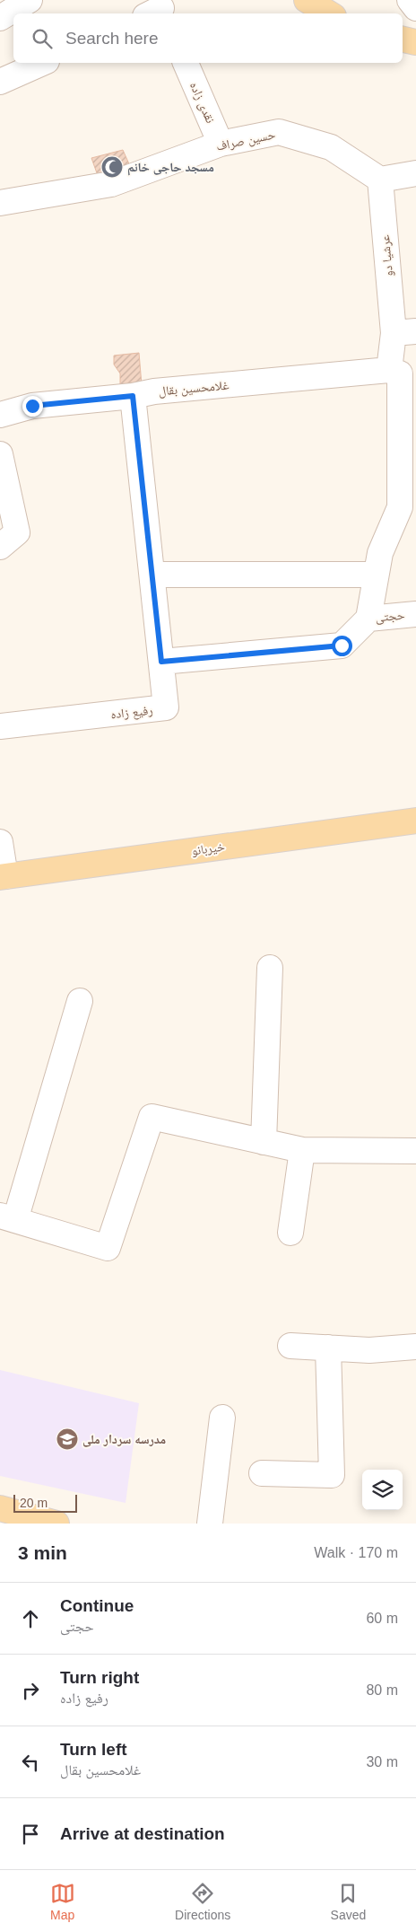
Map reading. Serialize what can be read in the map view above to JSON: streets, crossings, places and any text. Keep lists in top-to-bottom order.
{
  "streets": {
    "main road": ["خیربانو"],
    "street": [
      "نقدی زاده",
      "حسین صراف",
      "عرشیا دو",
      "غلامحسین بقال",
      "حجتی",
      "رفیع زاده"
    ]
  },
  "crossings": [
    ["نقدی زاده", "حسین صراف"],
    ["حسین صراف", "عرشیا دو"],
    ["عرشیا دو", "غلامحسین بقال"],
    ["غلامحسین بقال", "رفیع زاده"],
    ["حجتی", "رفیع زاده"]
  ],
  "places": {
    "mosque": ["مسجد حاجی خانم"],
    "school or university": ["مدرسه سردار ملی"]
  },
  "scale_bar": "20 m",
  "page": {
    "search": "Search here",
    "scale": "20 m",
    "heading": ["3 min", "Walk · 170 m"],
    "list": [
      ["Continue", "حجتی", "60 m"],
      ["Turn right", "رفیع زاده", "80 m"],
      ["Turn left", "غلامحسین بقال", "30 m"],
      "Arrive at destination"
    ],
    "nav": ["Map", "Directions", "Saved"]
  }
}
